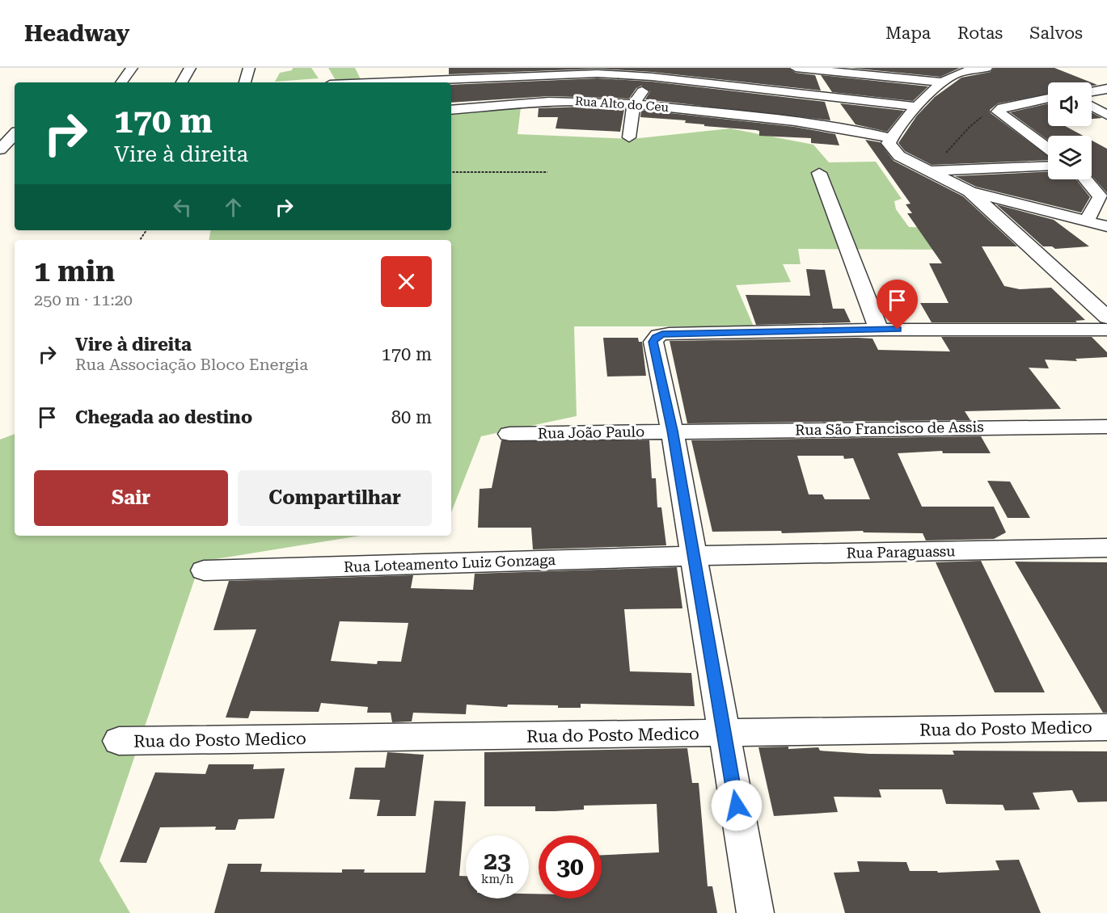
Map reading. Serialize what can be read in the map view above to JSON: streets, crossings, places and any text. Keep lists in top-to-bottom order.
{
  "streets": {
    "street": [
      "Rua Alto do Ceu",
      "Rua São Francisco de Assis",
      "Rua João Paulo",
      "Rua Paraguassu",
      "Rua Loteamento Luiz Gonzaga",
      "Rua do Posto Medico"
    ]
  },
  "crossings": [
    ["Rua São Francisco de Assis", "Rua João Paulo"],
    ["Rua Paraguassu", "Rua Loteamento Luiz Gonzaga"]
  ],
  "page": {
    "header": "Headway",
    "nav": ["Mapa", "Rotas", "Salvos"],
    "turn": ["170 m", "Vire à direita"],
    "heading": ["1 min", "250 m · 11:20"],
    "list": [
      {
        "name": "Vire à direita",
        "note": "Rua Associação Bloco Energia",
        "value": "170 m"
      },
      {
        "name": "Chegada ao destino",
        "value": "80 m"
      }
    ],
    "buttons": ["Sair", "Compartilhar"],
    "speed": "23 km/h",
    "limit": "30"
  }
}
